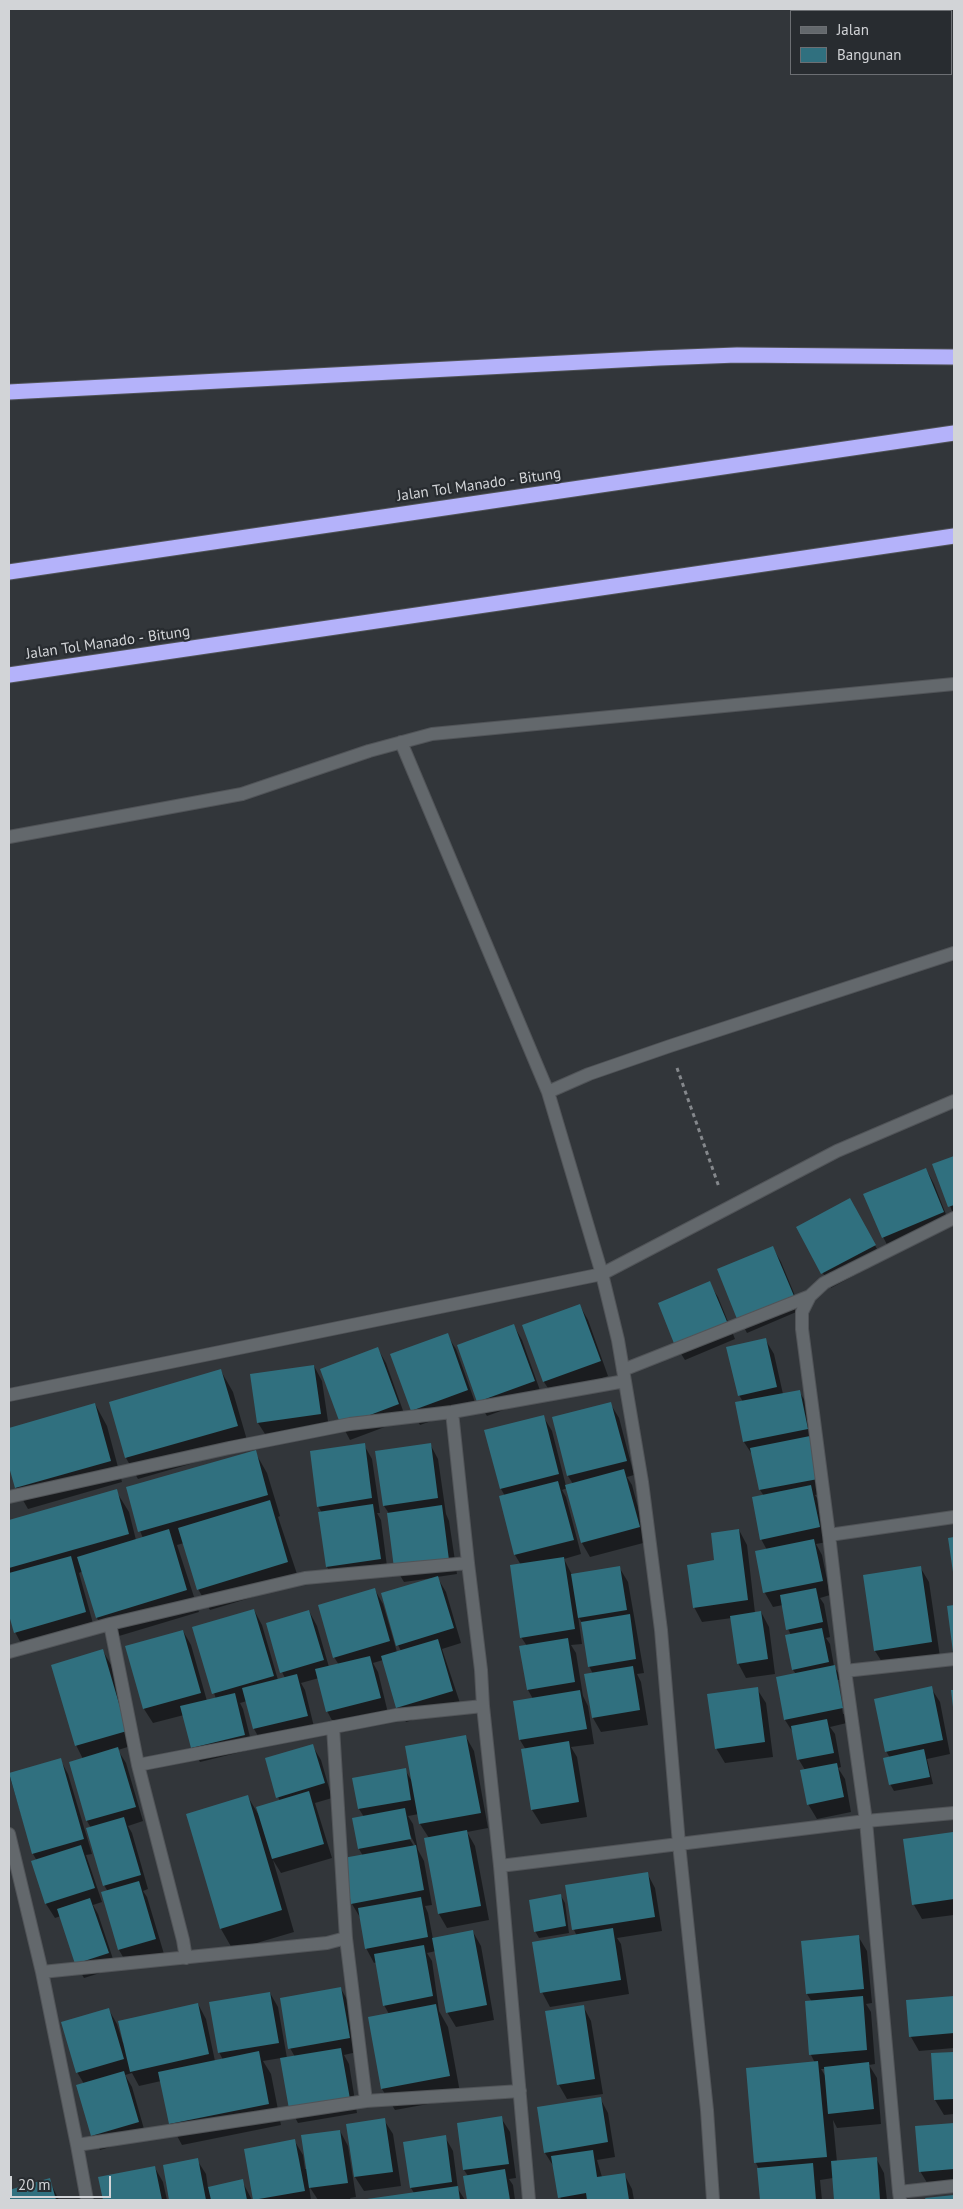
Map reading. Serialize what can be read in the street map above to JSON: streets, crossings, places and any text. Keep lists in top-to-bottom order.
{
  "streets": {
    "highway": ["Jalan Tol Manado - Bitung"]
  },
  "legend": ["Jalan", "Bangunan"],
  "scale_bar": "20 m"
}
